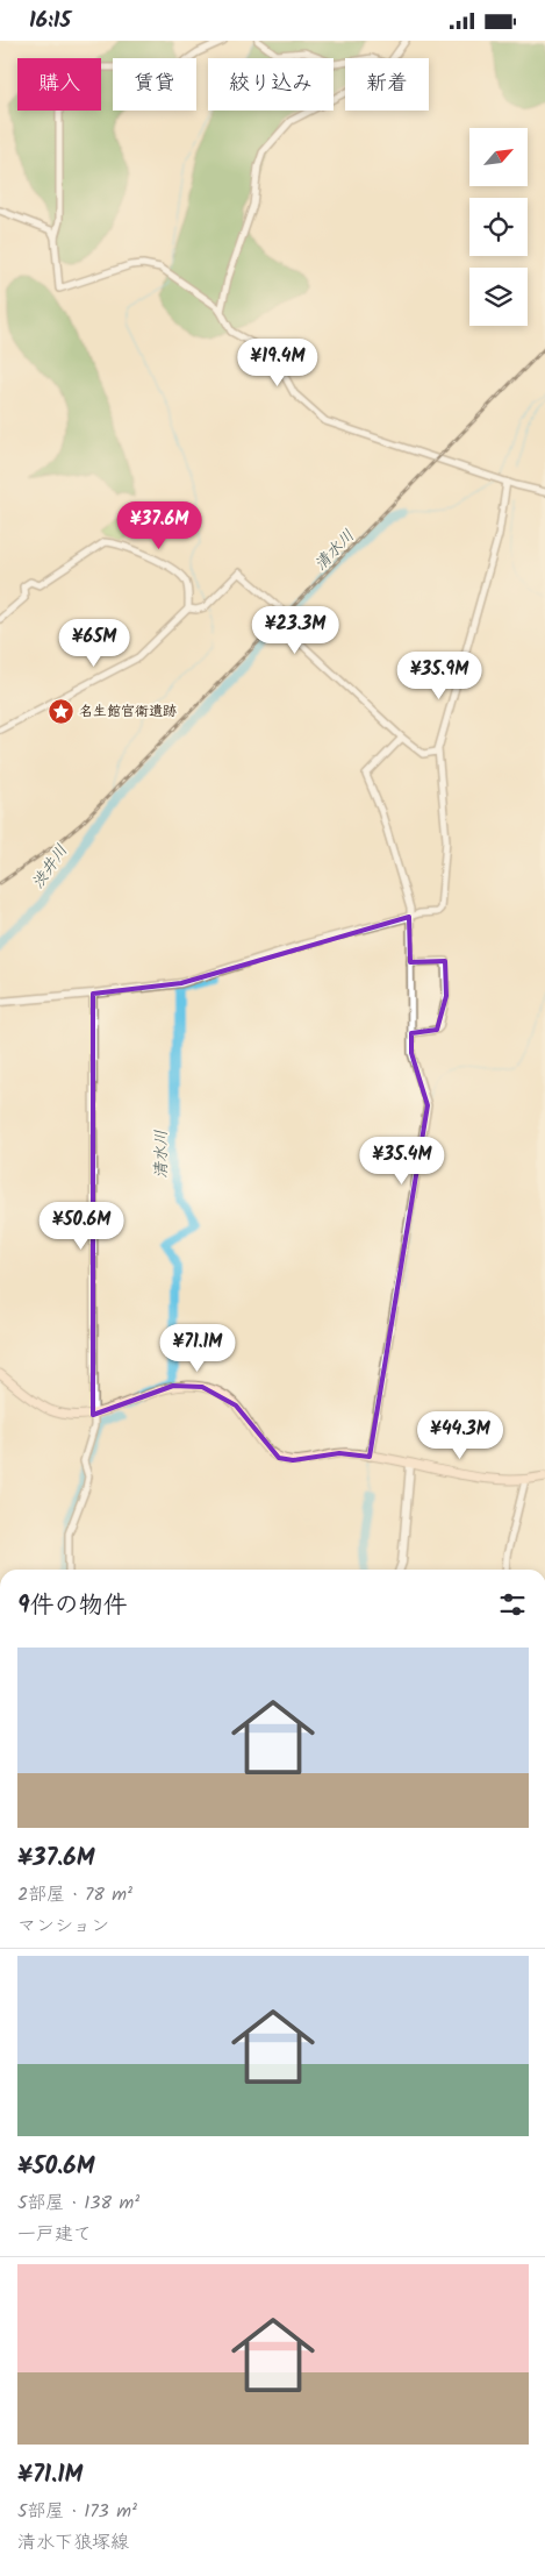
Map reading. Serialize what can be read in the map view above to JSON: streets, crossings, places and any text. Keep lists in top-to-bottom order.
{
  "water": ["清水川", "渋井川"],
  "places": {
    "place": ["名生館官衛遺跡"]
  },
  "north": "top right",
  "page": {
    "status": "16:15",
    "chip": [
      "購入",
      "賃貸",
      "絞り込み",
      "新着"
    ],
    "price": [
      "¥19.4M",
      "¥37.6M",
      "¥23.3M",
      "¥65M",
      "¥35.9M",
      "¥35.4M",
      "¥50.6M",
      "¥71.1M",
      "¥44.3M"
    ],
    "heading": "9件の物件",
    "list": [
      {
        "name": "¥37.6M",
        "note": "2部屋 · 78 m² · マンション"
      },
      {
        "name": "¥50.6M",
        "note": "5部屋 · 138 m² · 一戸建て"
      },
      {
        "name": "¥71.1M",
        "note": "5部屋 · 173 m² · 清水下狼塚線"
      }
    ]
  }
}
